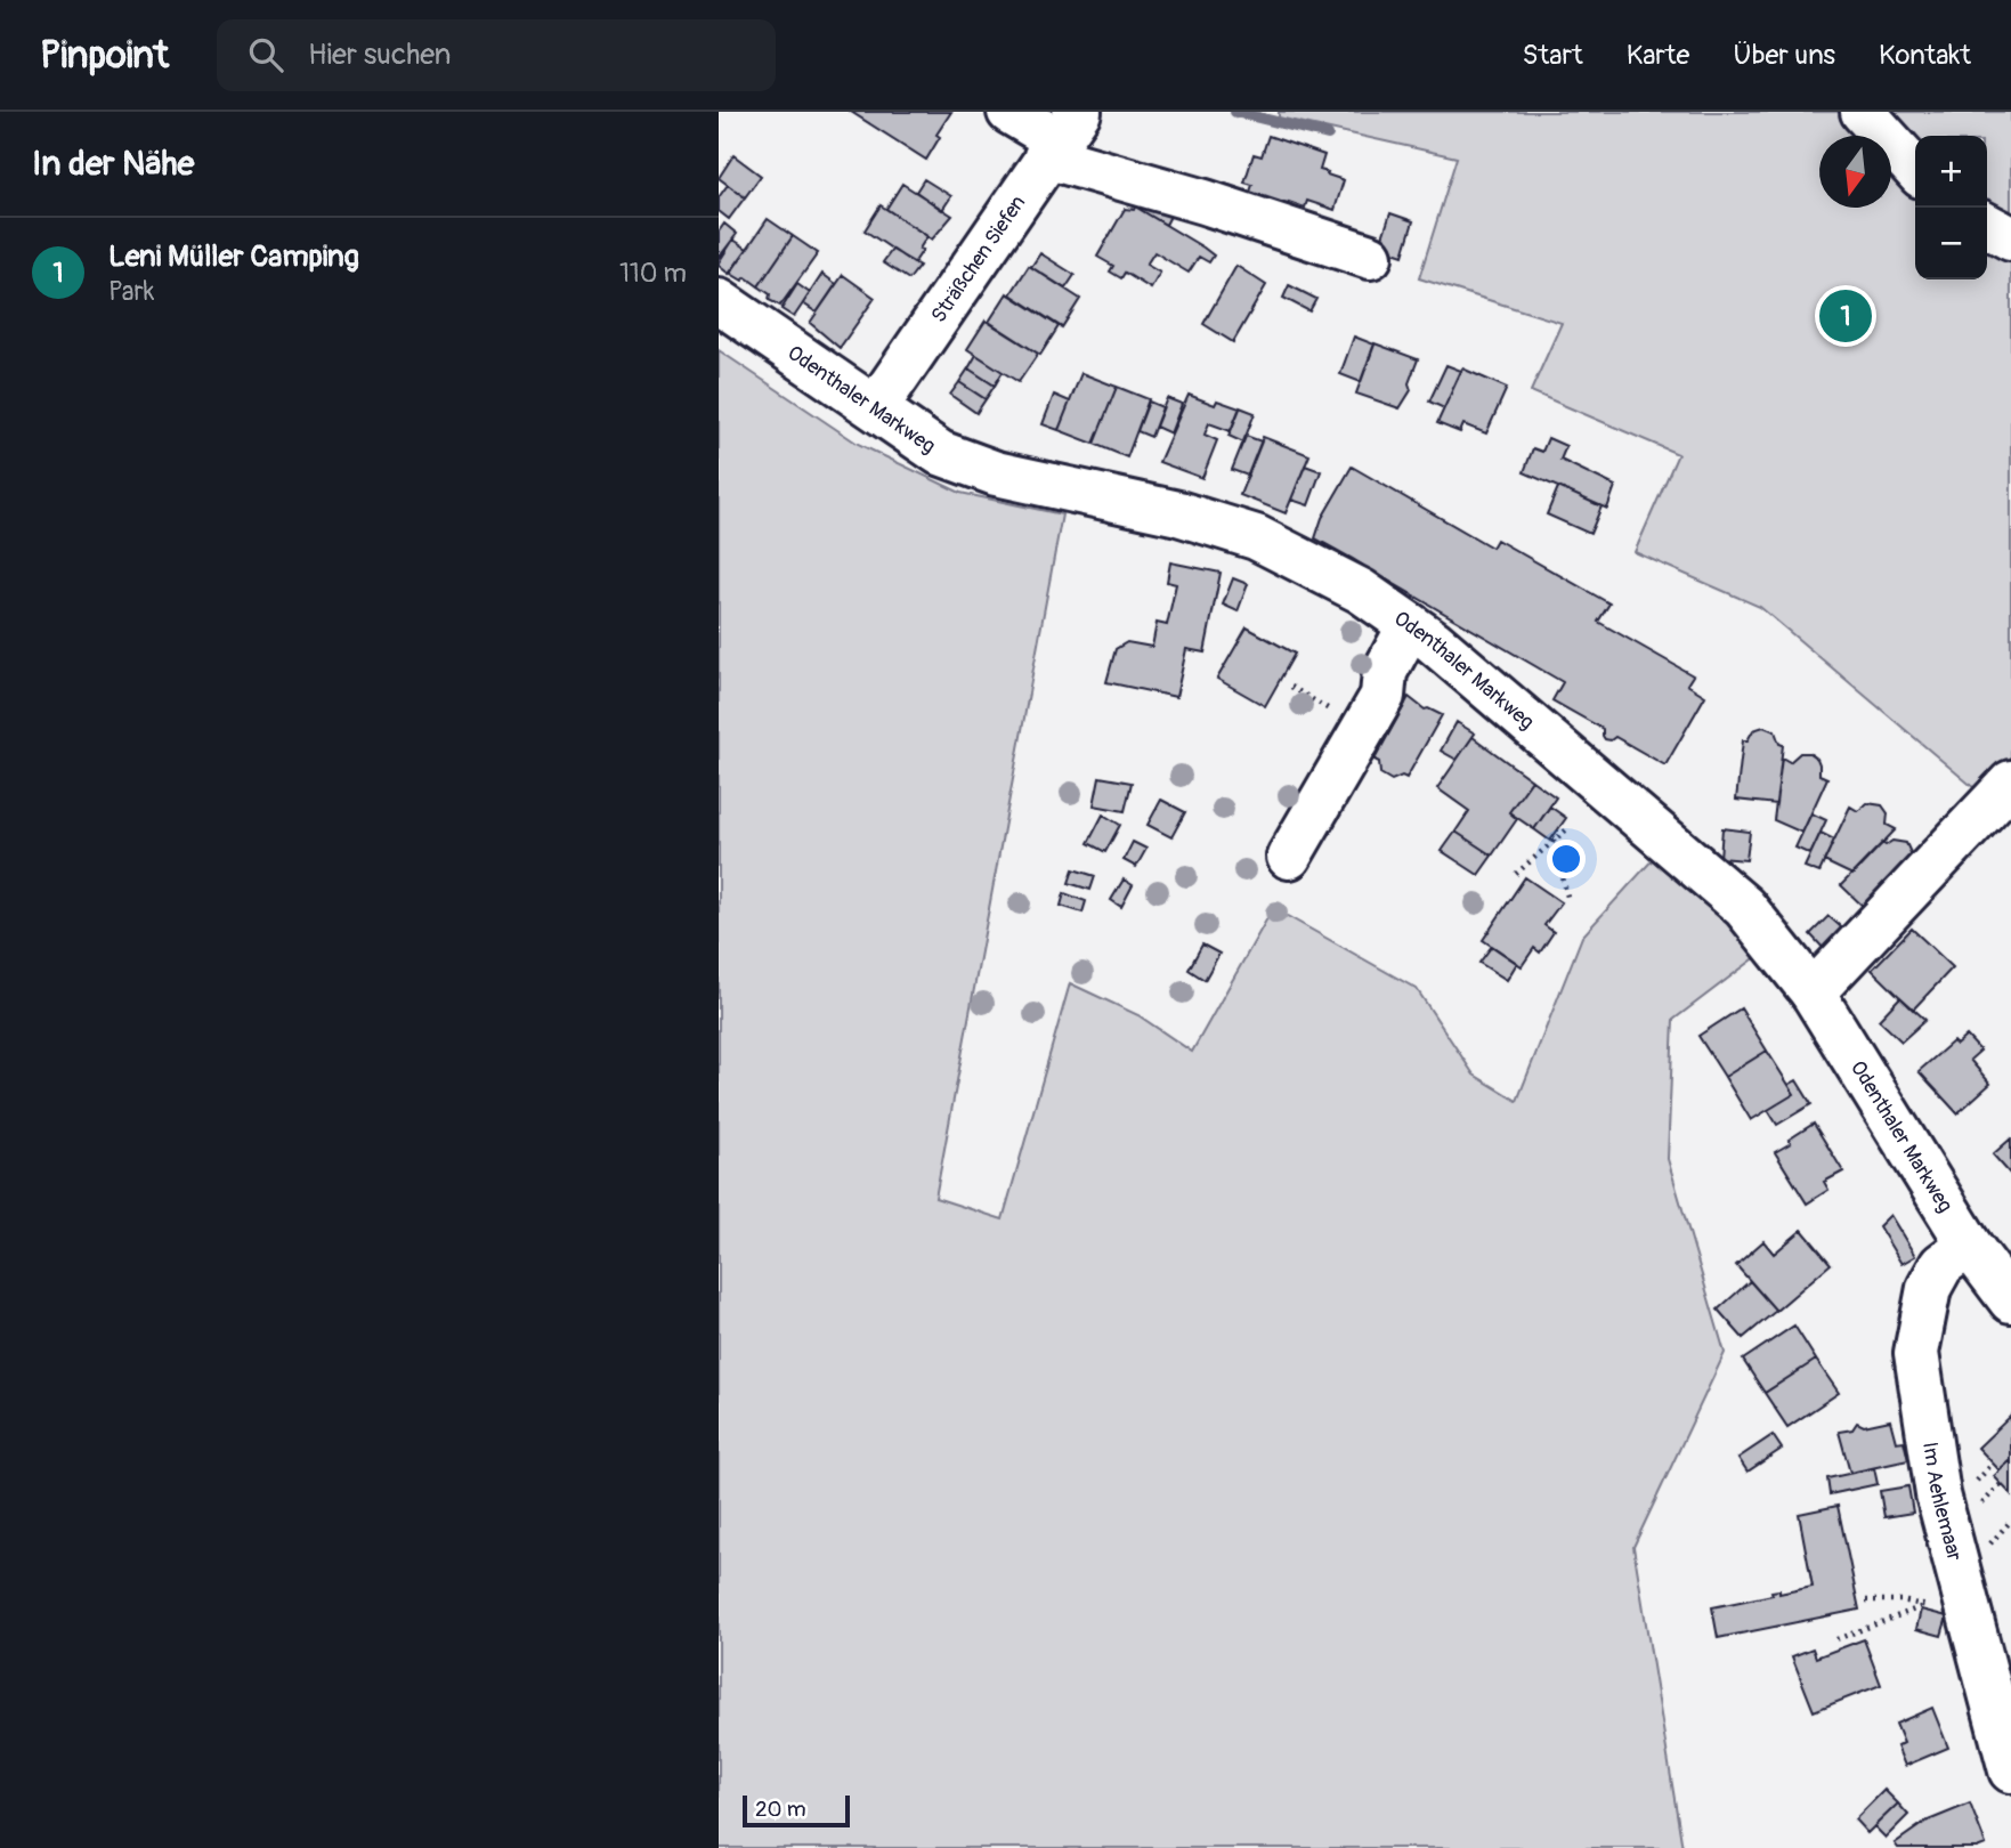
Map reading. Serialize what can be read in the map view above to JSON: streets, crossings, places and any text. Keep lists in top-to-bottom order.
{
  "streets": {
    "street": ["Sträßchen Siefen", "Odenthaler Markweg", "Im Aehlemaar"]
  },
  "crossings": [
    ["Sträßchen Siefen", "Odenthaler Markweg"],
    ["Odenthaler Markweg", "Im Aehlemaar"]
  ],
  "scale_bar": "20 m",
  "north": "bottom",
  "page": {
    "header": "Pinpoint",
    "search": "Hier suchen",
    "nav": [
      "Start",
      "Karte",
      "Über uns",
      "Kontakt"
    ],
    "heading": "In der Nähe",
    "map_buttons": ["+", "−"],
    "list": [
      {
        "mark": "1",
        "name": "Leni Müller Camping",
        "note": "Park",
        "value": "110 m"
      }
    ],
    "pins": "1",
    "scale": "20 m"
  }
}
